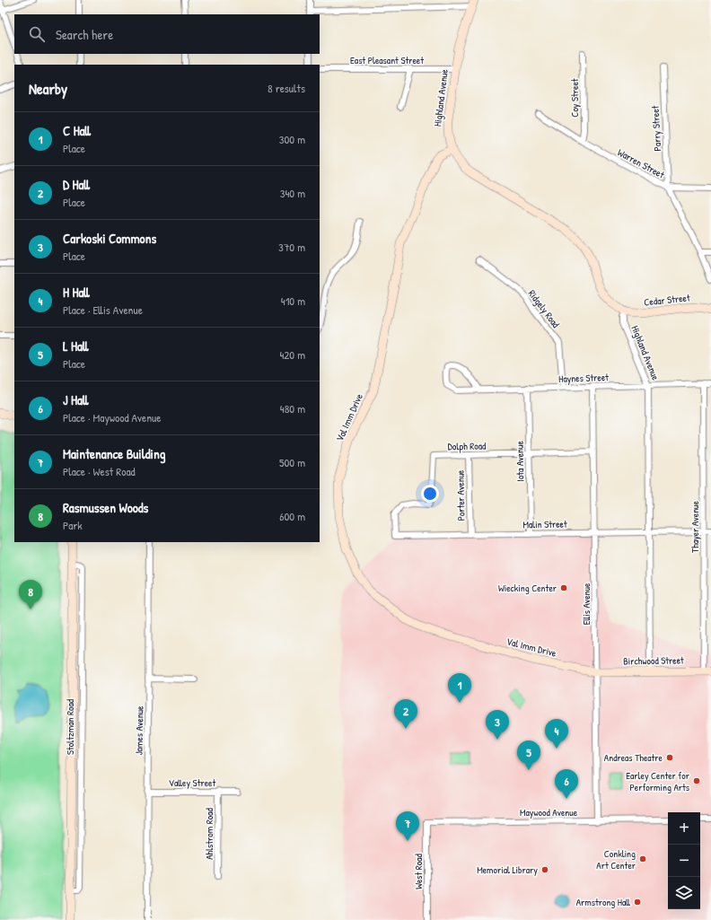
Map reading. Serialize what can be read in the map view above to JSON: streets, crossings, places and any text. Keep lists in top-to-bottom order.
{
  "streets": {
    "street": [
      "East Pleasant Street",
      "Highland Avenue",
      "Coy Street",
      "Parry Street",
      "Warren Street",
      "Cedar Street",
      "Ridgely Road",
      "Haynes Street",
      "Val Imm Drive",
      "Dolph Road",
      "Iota Avenue",
      "Porter Avenue",
      "Malin Street",
      "Thayer Avenue",
      "Ellis Avenue",
      "Birchwood Street",
      "Stoltzman Road",
      "James Avenue",
      "Valley Street",
      "Maywood Avenue",
      "Ahlstrom Road",
      "West Road"
    ]
  },
  "crossings": [
    ["East Pleasant Street", "Highland Avenue"],
    ["Highland Avenue", "Cedar Street"],
    ["Highland Avenue", "Haynes Street"],
    ["Highland Avenue", "Val Imm Drive"],
    ["Highland Avenue", "Malin Street"],
    ["Highland Avenue", "Birchwood Street"],
    ["Coy Street", "Warren Street"],
    ["Parry Street", "Warren Street"],
    ["Ridgely Road", "Haynes Street"],
    ["Haynes Street", "Iota Avenue"],
    ["Haynes Street", "Thayer Avenue"],
    ["Haynes Street", "Ellis Avenue"],
    ["Val Imm Drive", "Ellis Avenue"],
    ["Val Imm Drive", "Birchwood Street"],
    ["Dolph Road", "Iota Avenue"],
    ["Dolph Road", "Porter Avenue"],
    ["Dolph Road", "Malin Street"],
    ["Dolph Road", "Ellis Avenue"],
    ["Iota Avenue", "Malin Street"],
    ["Porter Avenue", "Malin Street"],
    ["Malin Street", "Thayer Avenue"],
    ["Malin Street", "Ellis Avenue"],
    ["Thayer Avenue", "Birchwood Street"],
    ["Ellis Avenue", "Birchwood Street"],
    ["Ellis Avenue", "Maywood Avenue"],
    ["James Avenue", "Valley Street"],
    ["Valley Street", "Ahlstrom Road"],
    ["Maywood Avenue", "West Road"]
  ],
  "places": [
    "Wiecking Center",
    "Andreas Theatre",
    "Earley Center for Performing Arts",
    "Conkling Art Center",
    "Memorial Library",
    "Armstrong Hall"
  ],
  "page": {
    "search": "Search here",
    "heading": ["Nearby", "8 results"],
    "list": [
      {
        "mark": "1",
        "name": "C Hall",
        "note": "Place",
        "value": "300 m"
      },
      {
        "mark": "2",
        "name": "D Hall",
        "note": "Place",
        "value": "340 m"
      },
      {
        "mark": "3",
        "name": "Carkoski Commons",
        "note": "Place",
        "value": "370 m"
      },
      {
        "mark": "4",
        "name": "H Hall",
        "note": "Place · Ellis Avenue",
        "value": "410 m"
      },
      {
        "mark": "5",
        "name": "L Hall",
        "note": "Place",
        "value": "420 m"
      },
      {
        "mark": "6",
        "name": "J Hall",
        "note": "Place · Maywood Avenue",
        "value": "480 m"
      },
      {
        "mark": "7",
        "name": "Maintenance Building",
        "note": "Place · West Road",
        "value": "500 m"
      },
      {
        "mark": "8",
        "name": "Rasmussen Woods",
        "note": "Park",
        "value": "600 m"
      }
    ],
    "pins": [
      "8",
      "1",
      "2",
      "3",
      "4",
      "5",
      "6",
      "7"
    ],
    "map_buttons": ["+", "−"]
  }
}
